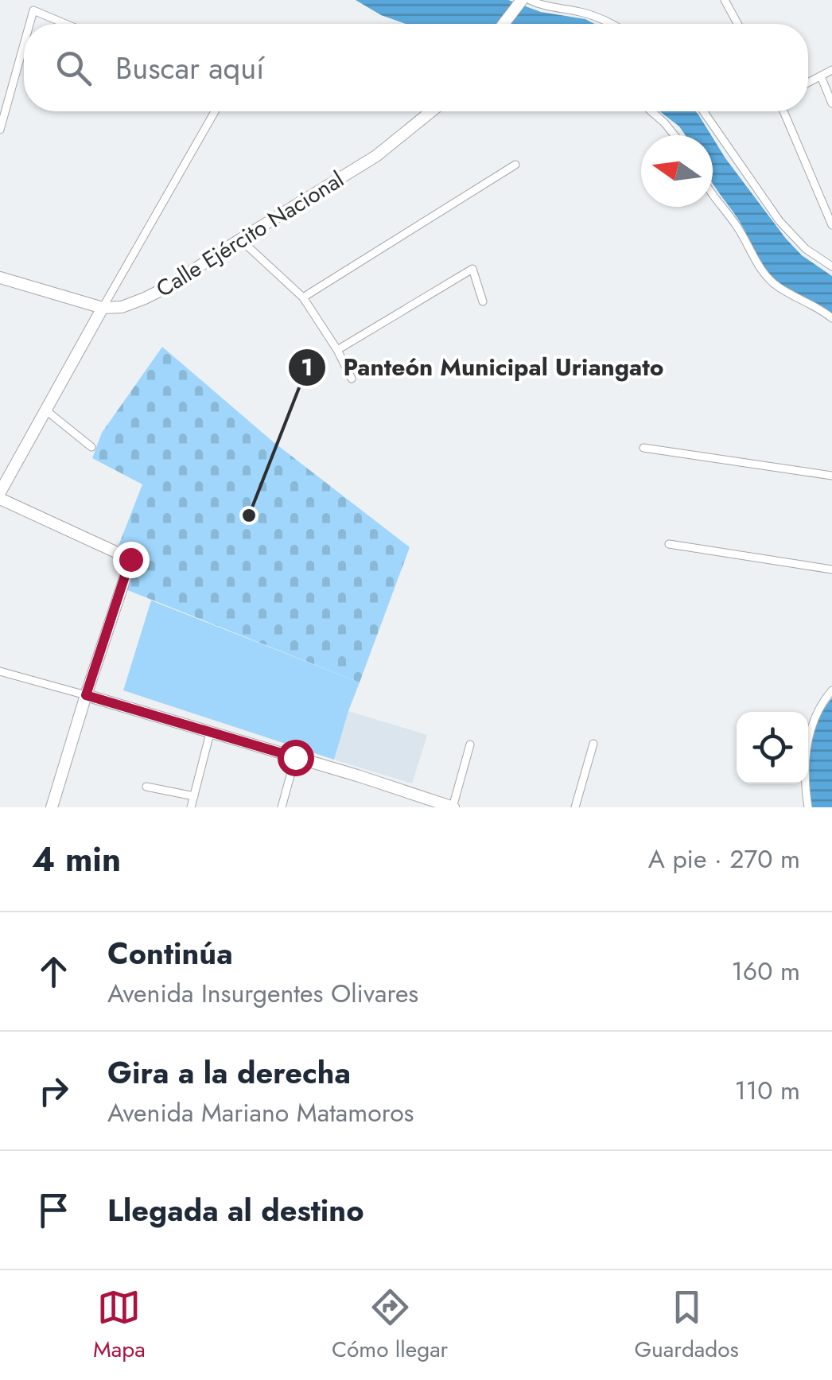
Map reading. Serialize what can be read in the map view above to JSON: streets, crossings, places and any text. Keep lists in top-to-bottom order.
{
  "streets": {
    "street": ["Calle Ejército Nacional"]
  },
  "places": ["Panteón Municipal Uriangato"],
  "north": "left",
  "page": {
    "search": "Buscar aquí",
    "heading": ["4 min", "A pie · 270 m"],
    "list": [
      ["Continúa", "Avenida Insurgentes Olivares", "160 m"],
      ["Gira a la derecha", "Avenida Mariano Matamoros", "110 m"],
      "Llegada al destino"
    ],
    "nav": ["Mapa", "Cómo llegar", "Guardados"]
  }
}
